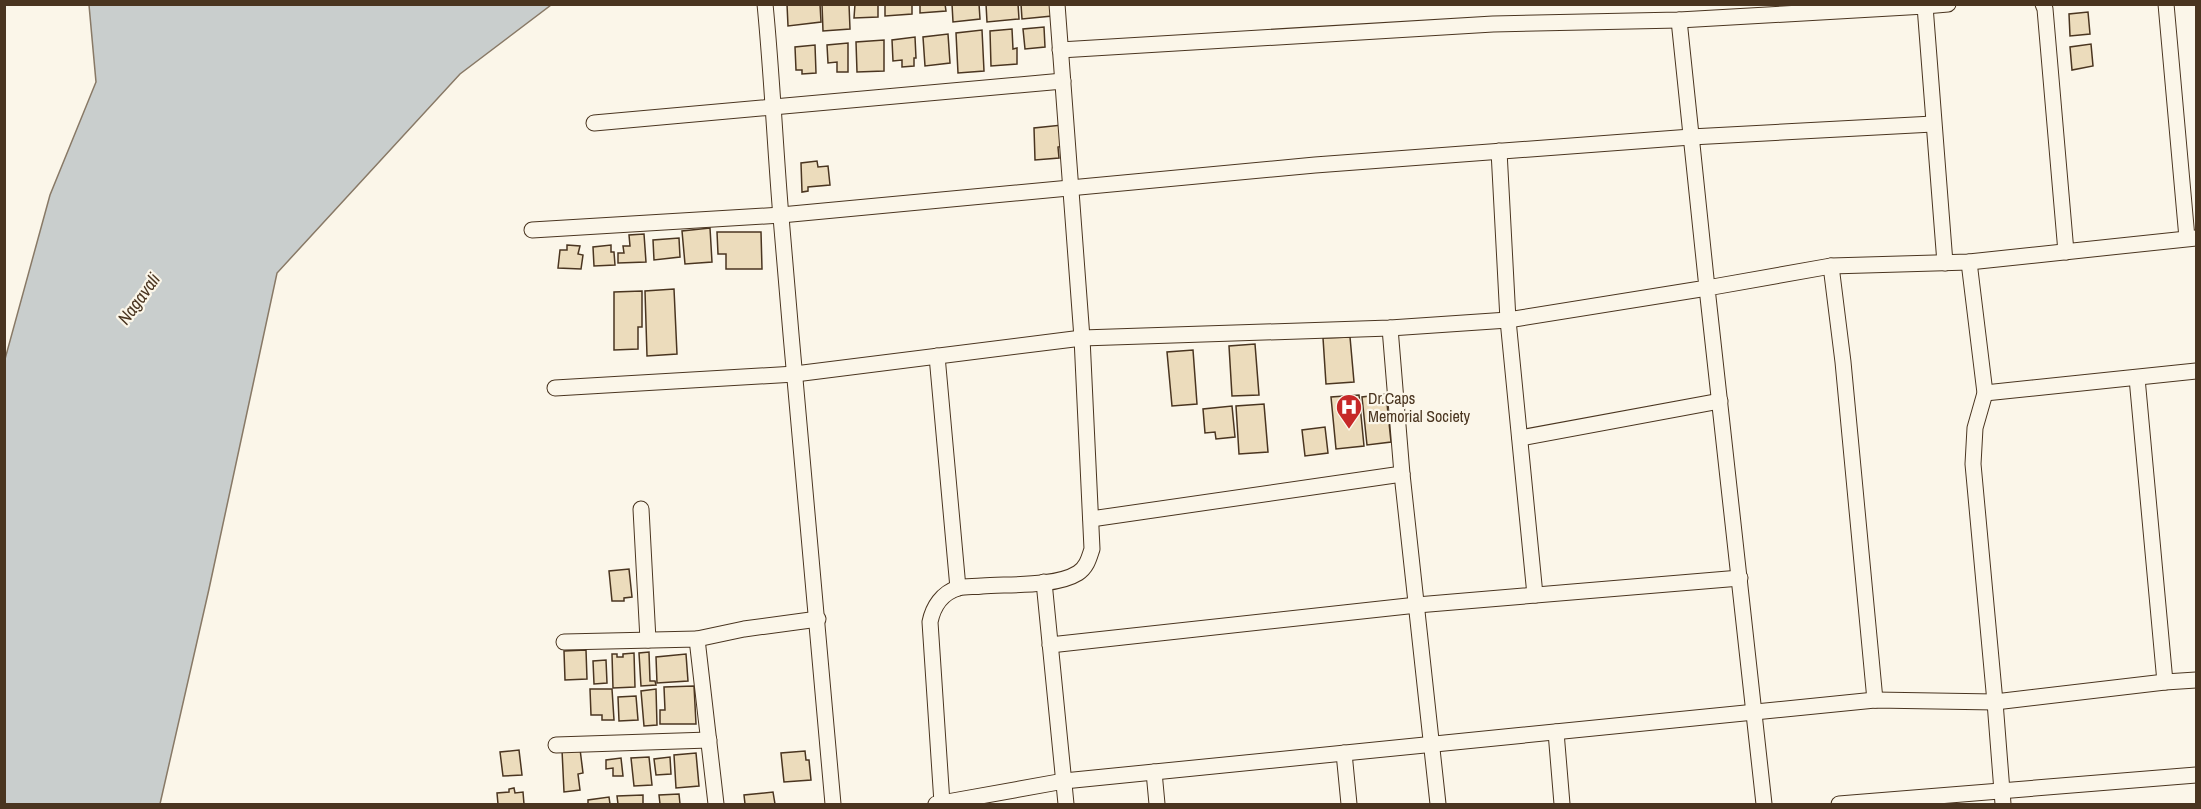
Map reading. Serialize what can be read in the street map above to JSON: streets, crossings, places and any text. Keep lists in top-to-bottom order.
{
  "water": ["Nagavali"],
  "places": {
    "hospital": ["Dr.Caps Memorial Society"]
  }
}
